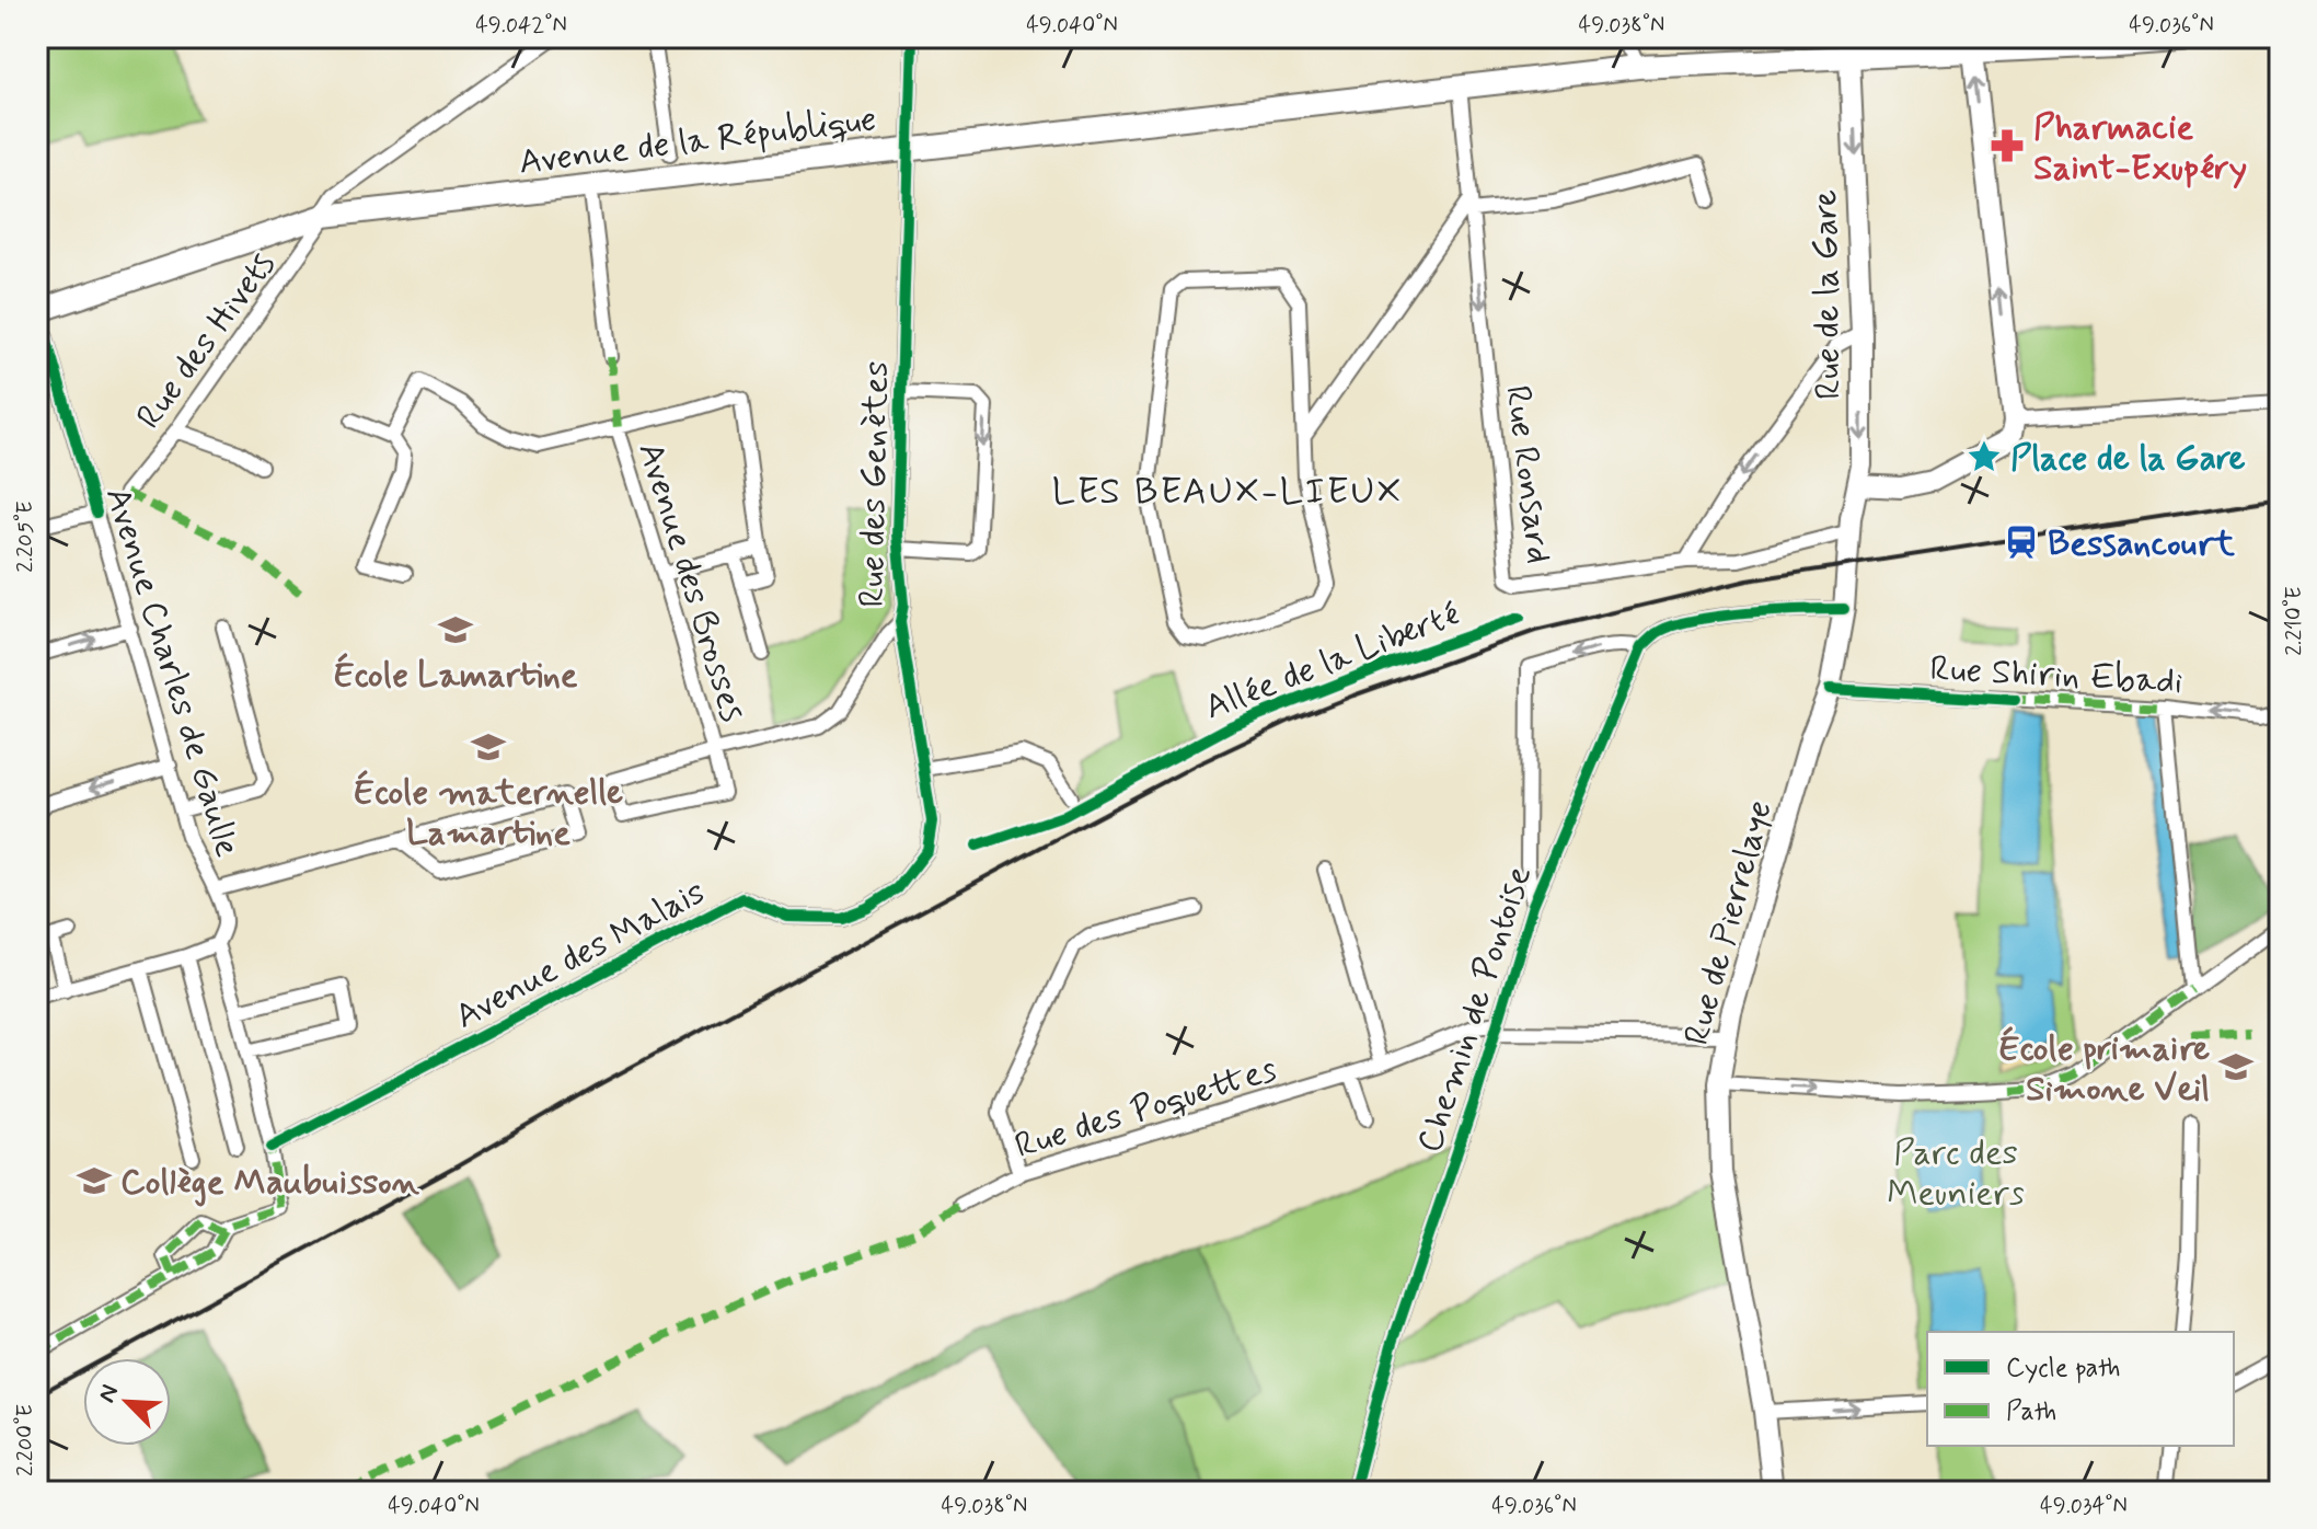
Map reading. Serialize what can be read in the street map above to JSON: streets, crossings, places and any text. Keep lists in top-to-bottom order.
{
  "streets": {
    "main road": ["Avenue de la République", "Rue de la Gare", "Rue de Pierrelaye"],
    "street": [
      "Rue des Hivets",
      "Rue Ronsard",
      "Rue des Genètes",
      "Avenue des Brosses",
      "Avenue Charles de Gaulle",
      "Rue Shirin Ebadi",
      "Avenue des Malais",
      "Chemin de Pontoise",
      "Rue des Poquettes"
    ],
    "cycle path": ["Allée de la Liberté"]
  },
  "crossings": [
    ["Avenue de la République", "Rue de la Gare"],
    ["Avenue de la République", "Rue des Hivets"],
    ["Avenue de la République", "Rue Ronsard"],
    ["Avenue de la République", "Rue des Genètes"],
    ["Avenue de la République", "Avenue Charles de Gaulle"],
    ["Rue de la Gare", "Rue Ronsard"],
    ["Rue de la Gare", "Rue de Pierrelaye"],
    ["Rue Ronsard", "Rue de Pierrelaye"],
    ["Rue des Genètes", "Avenue des Brosses"],
    ["Rue des Genètes", "Avenue des Malais"],
    ["Avenue Charles de Gaulle", "Avenue des Malais"],
    ["Rue Shirin Ebadi", "Rue de Pierrelaye"],
    ["Rue de Pierrelaye", "Rue des Poquettes"],
    ["Chemin de Pontoise", "Rue des Poquettes"]
  ],
  "districts": ["LES BEAUX-LIEUX"],
  "parks": ["Parc des Meuniers"],
  "places": {
    "pharmacy": ["Pharmacie Saint-Exupéry"],
    "place": ["Place de la Gare"],
    "station": ["Bessancourt"],
    "school or university": [
      "École Lamartine",
      "École maternelle Lamartine",
      "École primaire Simone Veil",
      "Collège Maubuisson"
    ]
  },
  "legend": ["Cycle path", "Path"],
  "north": "top left",
  "coordinates": [
    "49.042°N",
    "49.040°N",
    "49.038°N",
    "49.036°N",
    "2.205°E",
    "2.210°E",
    "2.200°E",
    "49.034°N"
  ]
}
